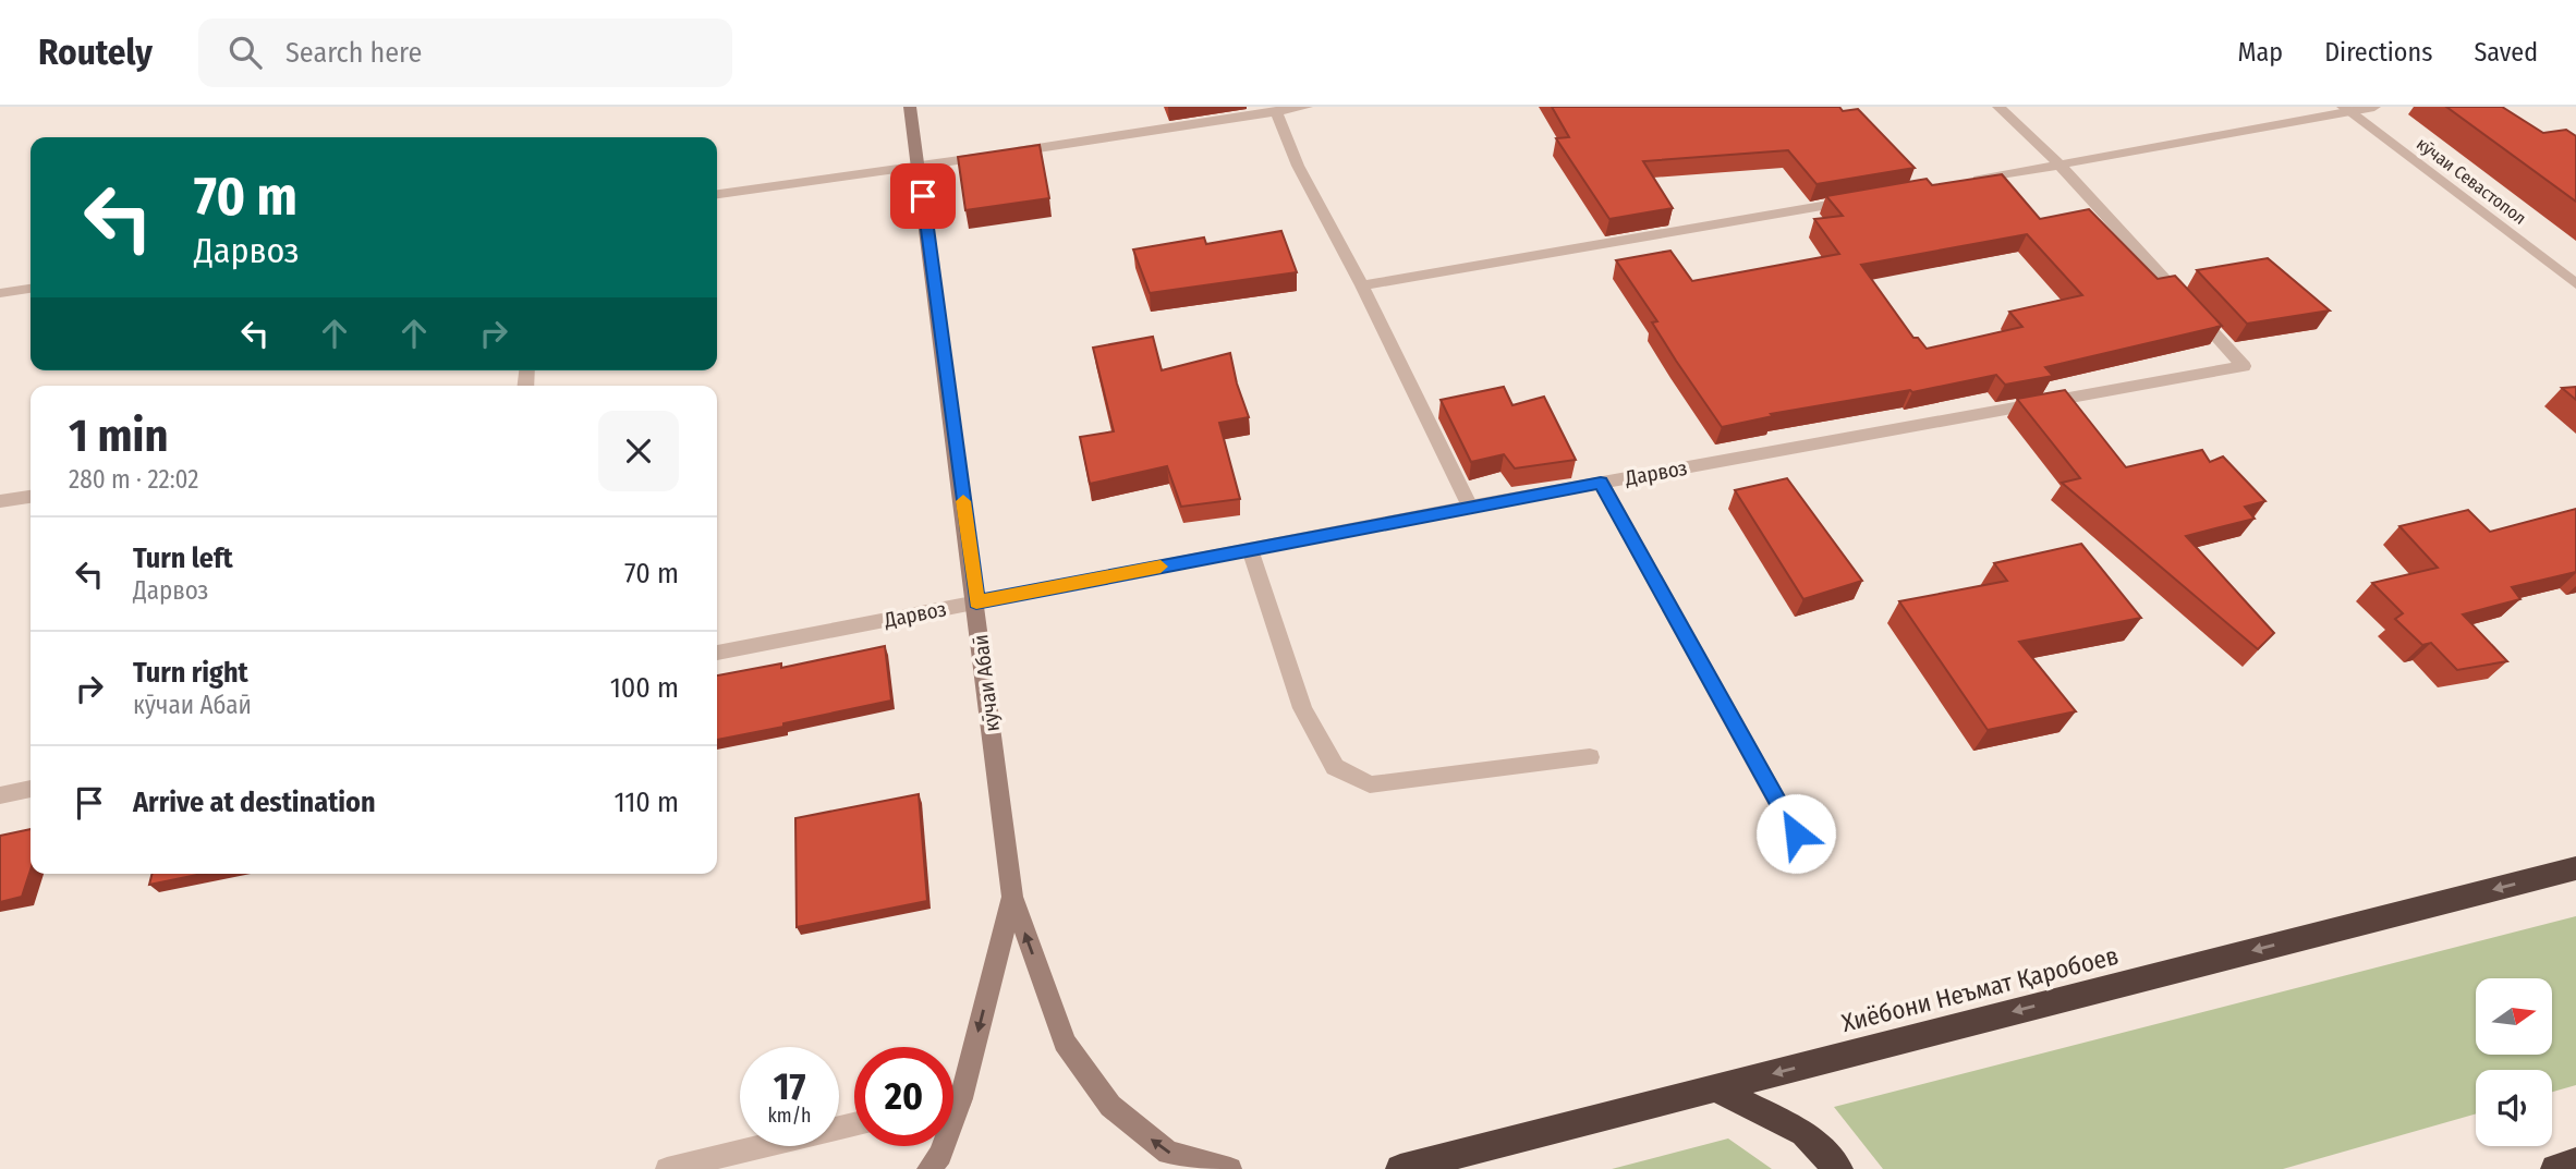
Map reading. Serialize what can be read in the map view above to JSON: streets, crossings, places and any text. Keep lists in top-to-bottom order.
{
  "streets": {
    "highway": ["Хиёбони Неъмат Қаробоев"],
    "street": ["кӯчаи Севастопол", "Дарвоз", "кӯчаи Абаӣ"]
  },
  "crossings": [
    ["Дарвоз", "кӯчаи Абаӣ"]
  ],
  "one_way": ["Хиёбони Неъмат Қаробоев"],
  "north": "right",
  "page": {
    "header": "Routely",
    "search": "Search here",
    "nav": ["Map", "Directions", "Saved"],
    "turn": ["70 m", "Дарвоз"],
    "heading": ["1 min", "280 m · 22:02"],
    "list": [
      {
        "name": "Turn left",
        "note": "Дарвоз",
        "value": "70 m"
      },
      {
        "name": "Turn right",
        "note": "кӯчаи Абаӣ",
        "value": "100 m"
      },
      {
        "name": "Arrive at destination",
        "value": "110 m"
      }
    ],
    "speed": "17 km/h",
    "limit": "20"
  }
}
